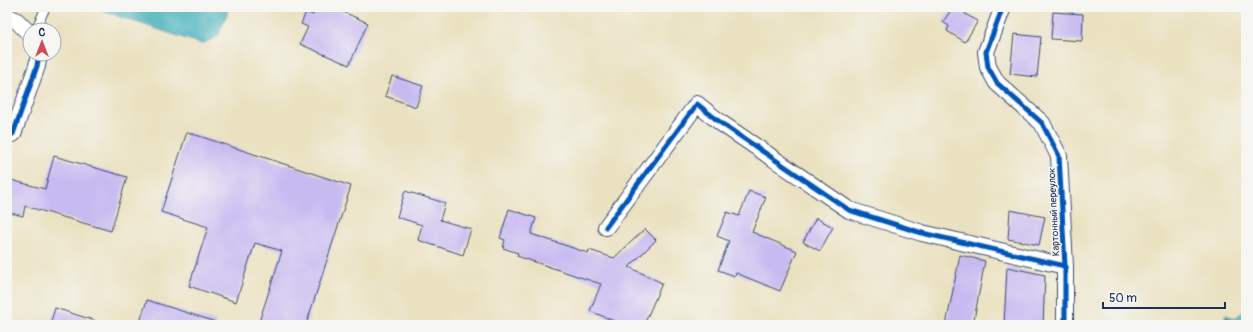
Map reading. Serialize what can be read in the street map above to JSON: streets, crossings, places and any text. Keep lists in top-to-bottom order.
{
  "streets": {
    "street": ["Картонный переулок"]
  },
  "scale_bar": "50 m",
  "north": "top"
}
